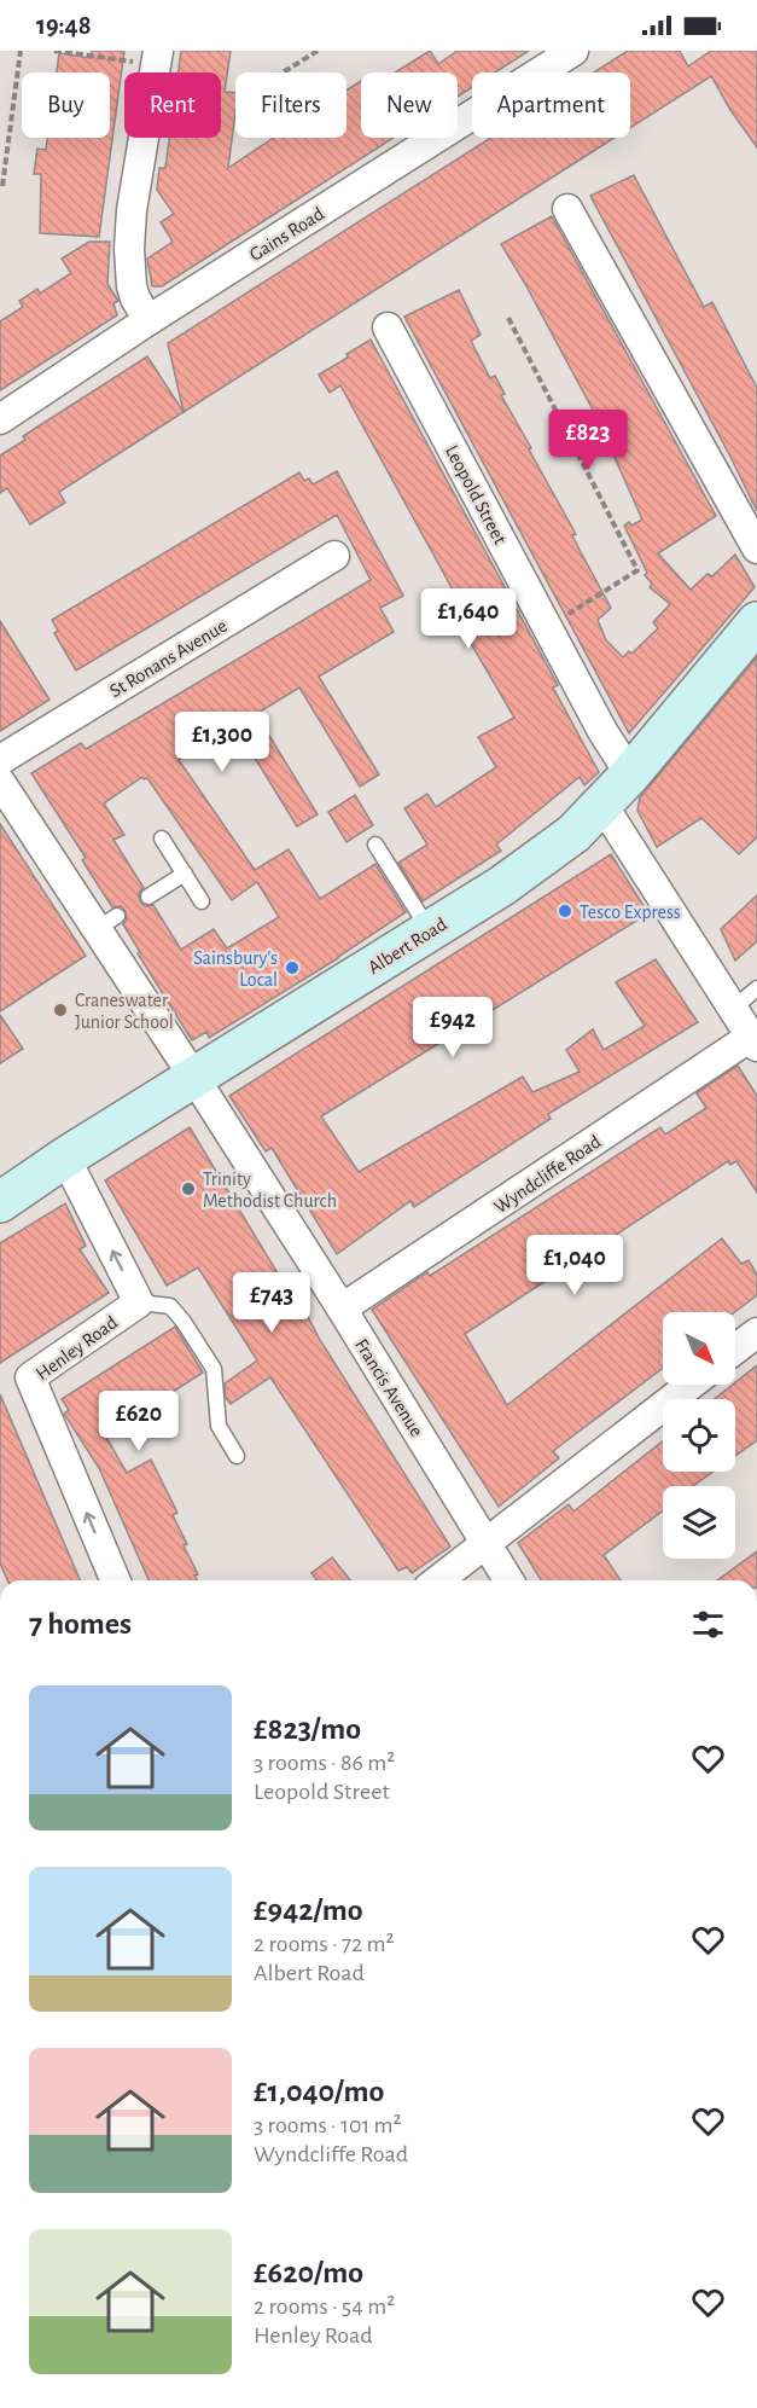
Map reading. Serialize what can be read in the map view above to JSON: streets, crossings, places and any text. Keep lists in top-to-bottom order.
{
  "streets": {
    "main road": ["Albert Road"],
    "street": [
      "Gains Road",
      "Leopold Street",
      "St Ronans Avenue",
      "Wyndcliffe Road",
      "Henley Road",
      "Francis Avenue"
    ]
  },
  "crossings": [
    ["Leopold Street", "Albert Road"],
    ["Albert Road", "Henley Road"],
    ["Albert Road", "Francis Avenue"],
    ["Wyndcliffe Road", "Francis Avenue"]
  ],
  "one_way": ["Henley Road"],
  "places": [
    "Tesco Express",
    "Sainsbury's Local",
    "Craneswater Junior School",
    "Trinity Methodist Church"
  ],
  "north": "bottom right",
  "page": {
    "status": "19:48",
    "chip": [
      "Buy",
      "Rent",
      "Filters",
      "New",
      "Apartment"
    ],
    "price": [
      "£823",
      "£1,640",
      "£1,300",
      "£942",
      "£1,040",
      "£743",
      "£620"
    ],
    "heading": "7 homes",
    "list": [
      {
        "name": "£823/mo",
        "note": "3 rooms · 86 m² · Leopold Street"
      },
      {
        "name": "£942/mo",
        "note": "2 rooms · 72 m² · Albert Road"
      },
      {
        "name": "£1,040/mo",
        "note": "3 rooms · 101 m² · Wyndcliffe Road"
      },
      {
        "name": "£620/mo",
        "note": "2 rooms · 54 m² · Henley Road"
      }
    ]
  }
}
